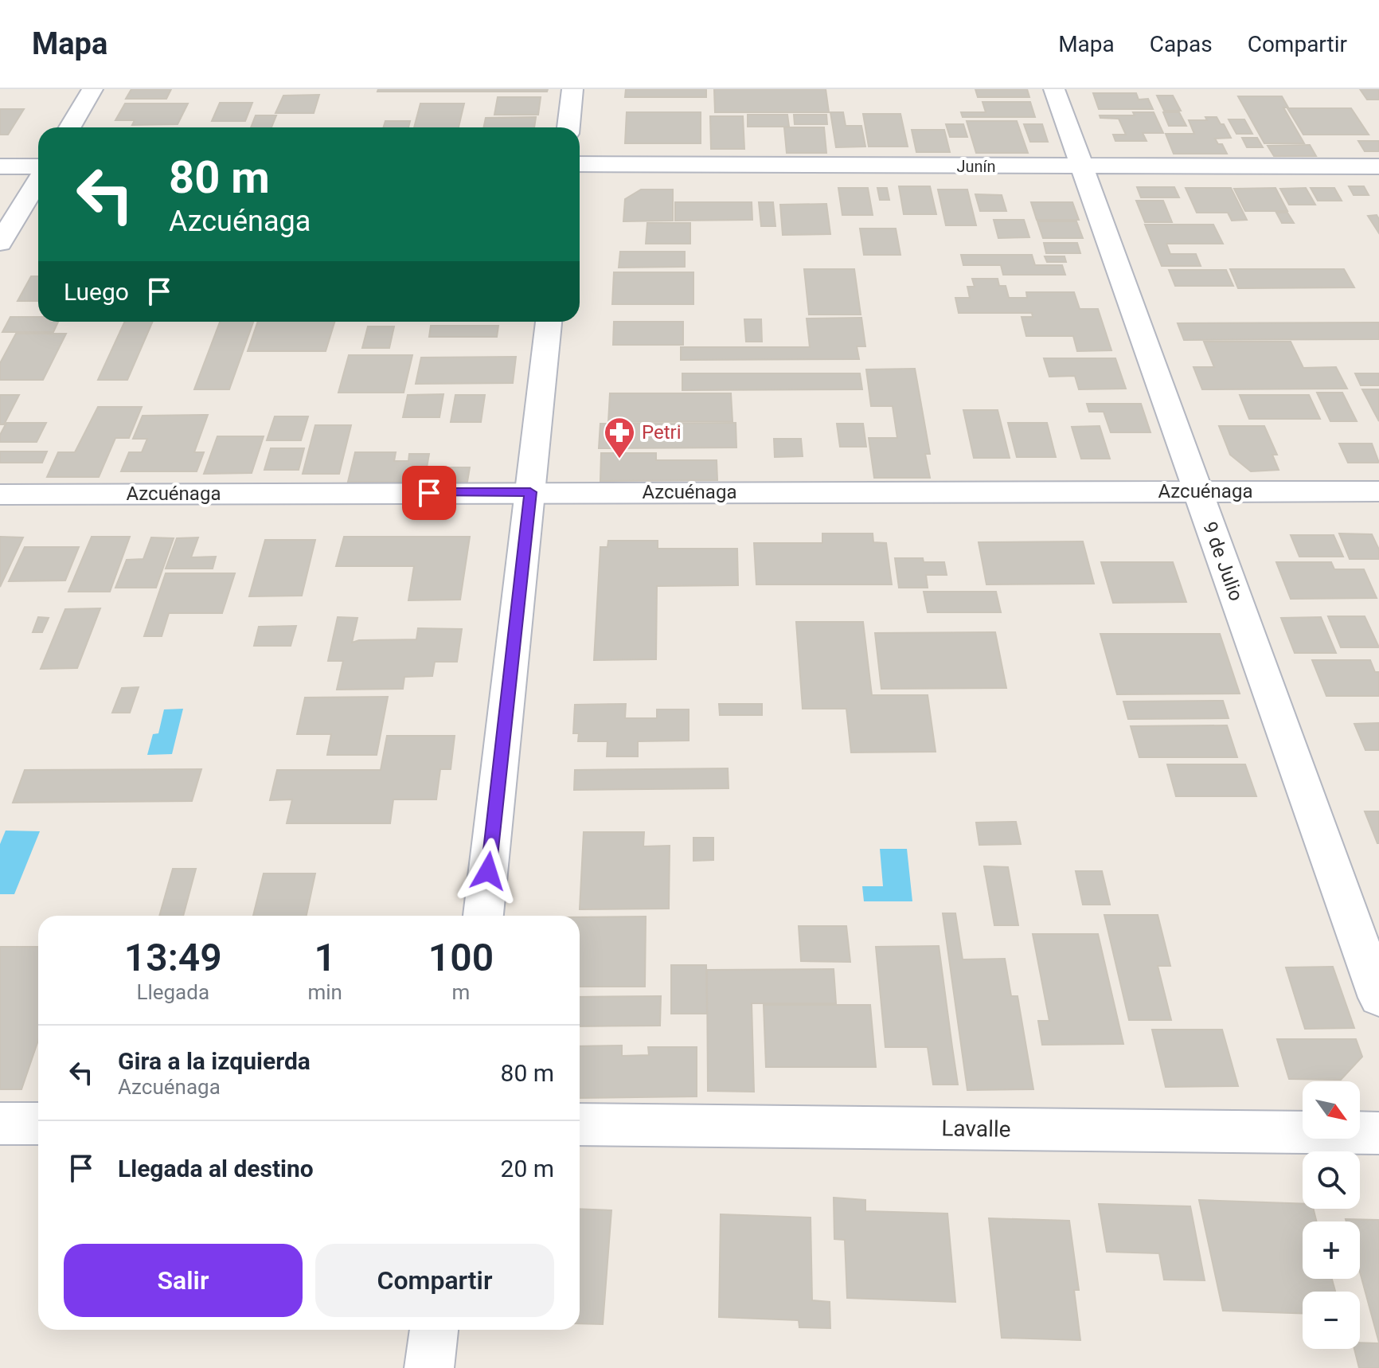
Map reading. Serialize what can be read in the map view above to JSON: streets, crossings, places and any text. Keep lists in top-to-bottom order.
{
  "streets": {
    "street": [
      "Junín",
      "Azcuénaga",
      "9 de Julio",
      "Lavalle"
    ]
  },
  "crossings": [
    ["Junín", "9 de Julio"],
    ["Azcuénaga", "9 de Julio"]
  ],
  "places": {
    "pharmacy": ["Petri"]
  },
  "north": "bottom right",
  "page": {
    "header": "Mapa",
    "nav": ["Mapa", "Capas", "Compartir"],
    "turn": ["80 m", "Azcuénaga"],
    "then": "Luego",
    "eta": [
      "13:49",
      "Llegada",
      "1",
      "min",
      "100",
      "m"
    ],
    "list": [
      {
        "name": "Gira a la izquierda",
        "note": "Azcuénaga",
        "value": "80 m"
      },
      {
        "name": "Llegada al destino",
        "value": "20 m"
      }
    ],
    "map_buttons": ["+", "−"],
    "buttons": ["Salir", "Compartir"]
  }
}
